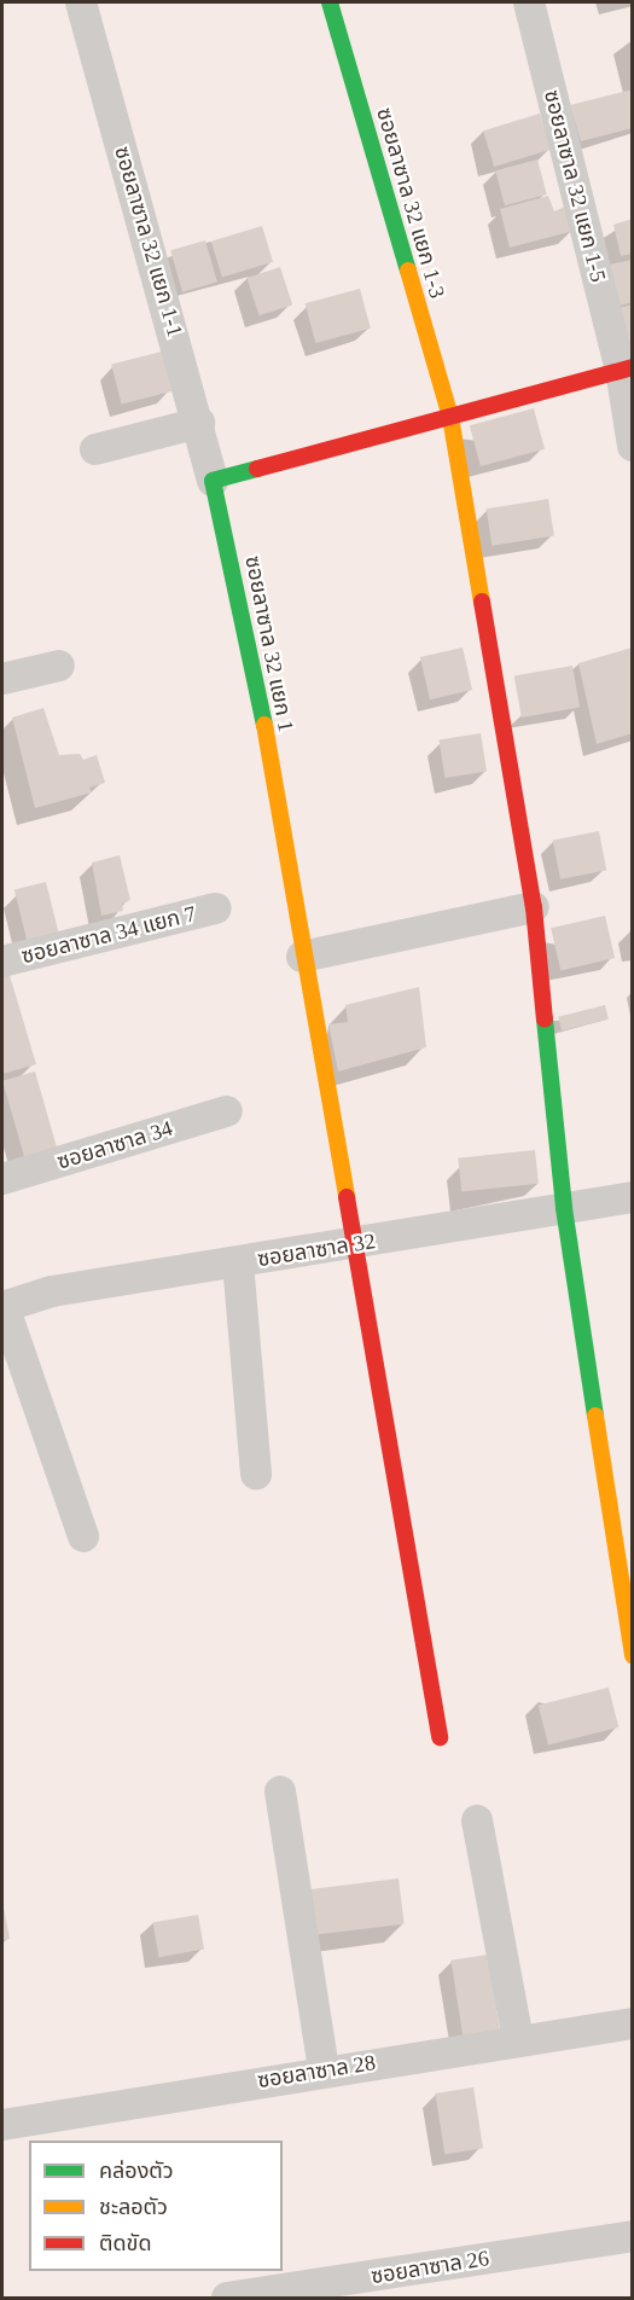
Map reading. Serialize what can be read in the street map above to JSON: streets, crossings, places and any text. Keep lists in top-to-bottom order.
{
  "streets": {
    "street": [
      "ซอยลาซาล 32 แยก 1-5",
      "ซอยลาซาล 32 แยก 1-3",
      "ซอยลาซาล 32 แยก 1-1",
      "ซอยลาซาล 32 แยก 1",
      "ซอยลาซาล 34 แยก 7",
      "ซอยลาซาล 34",
      "ซอยลาซาล 32",
      "ซอยลาซาล 28",
      "ซอยลาซาล 26"
    ]
  },
  "crossings": [
    ["ซอยลาซาล 32 แยก 1-3", "ซอยลาซาล 32"],
    ["ซอยลาซาล 32 แยก 1-1", "ซอยลาซาล 32 แยก 1"],
    ["ซอยลาซาล 32 แยก 1", "ซอยลาซาล 32"]
  ],
  "legend": ["คล่องตัว", "ชะลอตัว", "ติดขัด"]
}
